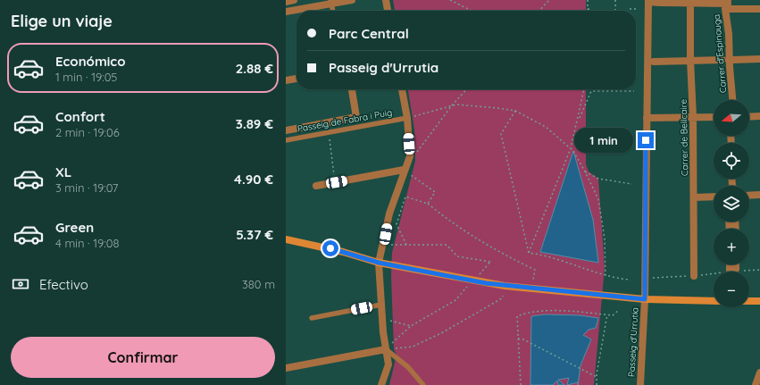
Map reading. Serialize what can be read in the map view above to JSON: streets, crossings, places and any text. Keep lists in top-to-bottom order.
{
  "streets": {
    "street": ["Carrer d'Espinauga", "Carrer de Bellcaire", "Passeig d'Urrutia"],
    "lane": ["Passeig de Fabra i Puig"]
  },
  "north": "left",
  "page": {
    "heading": "Elige un viaje",
    "banner": ["Parc Central", "Passeig d'Urrutia"],
    "list": [
      {
        "name": "Económico",
        "note": "1 min · 19:05",
        "value": "2.88 €"
      },
      {
        "name": "Confort",
        "note": "2 min · 19:06",
        "value": "3.89 €"
      },
      {
        "name": "XL",
        "note": "3 min · 19:07",
        "value": "4.90 €"
      },
      {
        "name": "Green",
        "note": "4 min · 19:08",
        "value": "5.37 €"
      }
    ],
    "map_buttons": ["+", "−"],
    "bubble": "1 min",
    "pay": ["Efectivo", "380 m"],
    "buttons": "Confirmar"
  }
}
